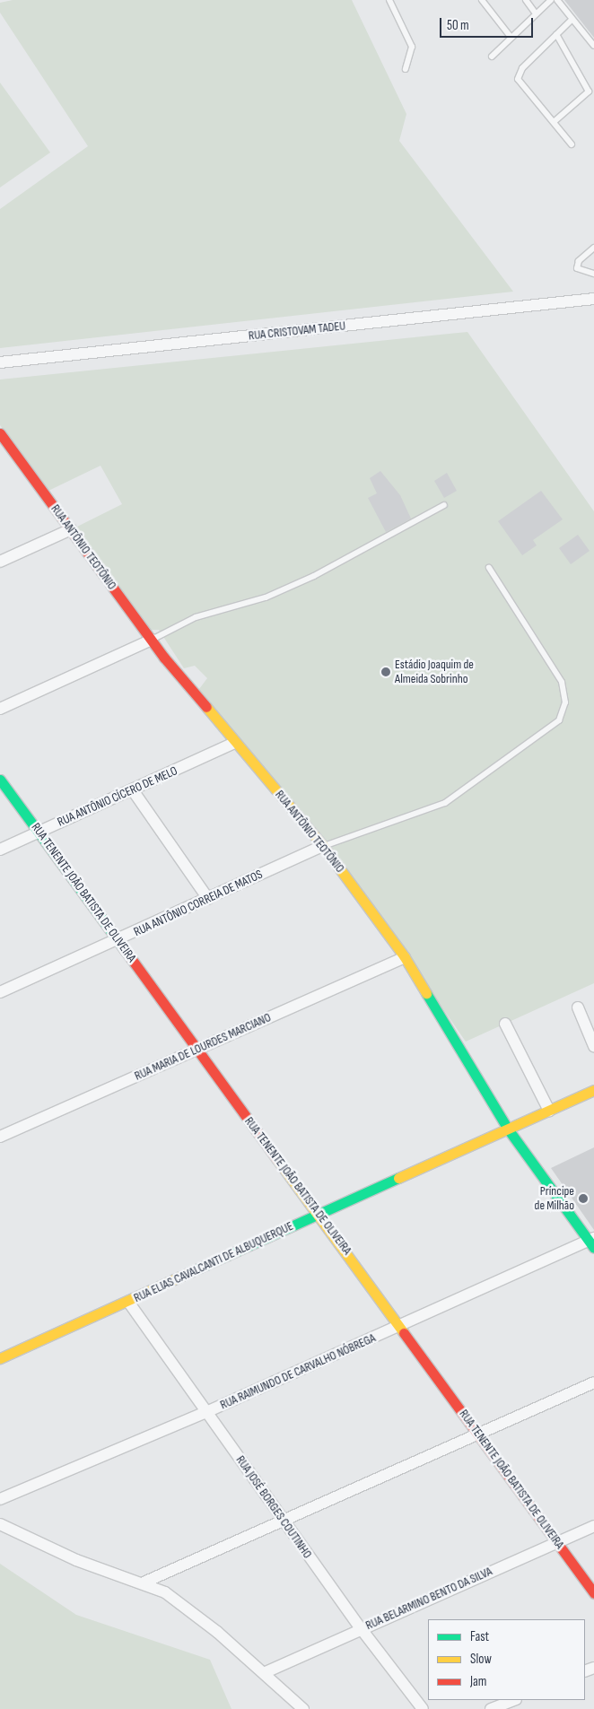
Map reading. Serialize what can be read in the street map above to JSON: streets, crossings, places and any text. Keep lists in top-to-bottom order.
{
  "streets": {
    "street": [
      "RUA CRISTOVAM TADEU",
      "RUA ANTÔNIO TEOTÔNIO",
      "RUA ANTÔNIO CÍCERO DE MELO",
      "RUA TENENTE JOÃO BATISTA DE OLIVEIRA",
      "RUA ANTÔNIO CORREIA DE MATOS",
      "RUA MARIA DE LOURDES MARCIANO",
      "RUA ELIAS CAVALCANTI DE ALBUQUERQUE",
      "RUA RAIMUNDO DE CARVALHO NÓBREGA",
      "RUA JOSÉ BORGES COUTINHO",
      "RUA BELARMINO BENTO DA SILVA"
    ]
  },
  "crossings": [
    ["RUA ANTÔNIO TEOTÔNIO", "RUA ANTÔNIO CÍCERO DE MELO"],
    ["RUA ANTÔNIO TEOTÔNIO", "RUA ANTÔNIO CORREIA DE MATOS"],
    ["RUA ANTÔNIO TEOTÔNIO", "RUA MARIA DE LOURDES MARCIANO"],
    ["RUA ANTÔNIO TEOTÔNIO", "RUA ELIAS CAVALCANTI DE ALBUQUERQUE"],
    ["RUA ANTÔNIO TEOTÔNIO", "RUA RAIMUNDO DE CARVALHO NÓBREGA"],
    ["RUA ANTÔNIO CÍCERO DE MELO", "RUA TENENTE JOÃO BATISTA DE OLIVEIRA"],
    ["RUA TENENTE JOÃO BATISTA DE OLIVEIRA", "RUA ANTÔNIO CORREIA DE MATOS"],
    ["RUA TENENTE JOÃO BATISTA DE OLIVEIRA", "RUA MARIA DE LOURDES MARCIANO"],
    ["RUA TENENTE JOÃO BATISTA DE OLIVEIRA", "RUA ELIAS CAVALCANTI DE ALBUQUERQUE"],
    ["RUA TENENTE JOÃO BATISTA DE OLIVEIRA", "RUA RAIMUNDO DE CARVALHO NÓBREGA"],
    ["RUA TENENTE JOÃO BATISTA DE OLIVEIRA", "RUA BELARMINO BENTO DA SILVA"],
    ["RUA ELIAS CAVALCANTI DE ALBUQUERQUE", "RUA JOSÉ BORGES COUTINHO"],
    ["RUA RAIMUNDO DE CARVALHO NÓBREGA", "RUA JOSÉ BORGES COUTINHO"],
    ["RUA JOSÉ BORGES COUTINHO", "RUA BELARMINO BENTO DA SILVA"]
  ],
  "places": ["Estádio Joaquim de Almeida Sobrinho", "Príncipe de Milhão"],
  "legend": ["Fast", "Slow", "Jam"],
  "scale_bar": "50 m"
}
